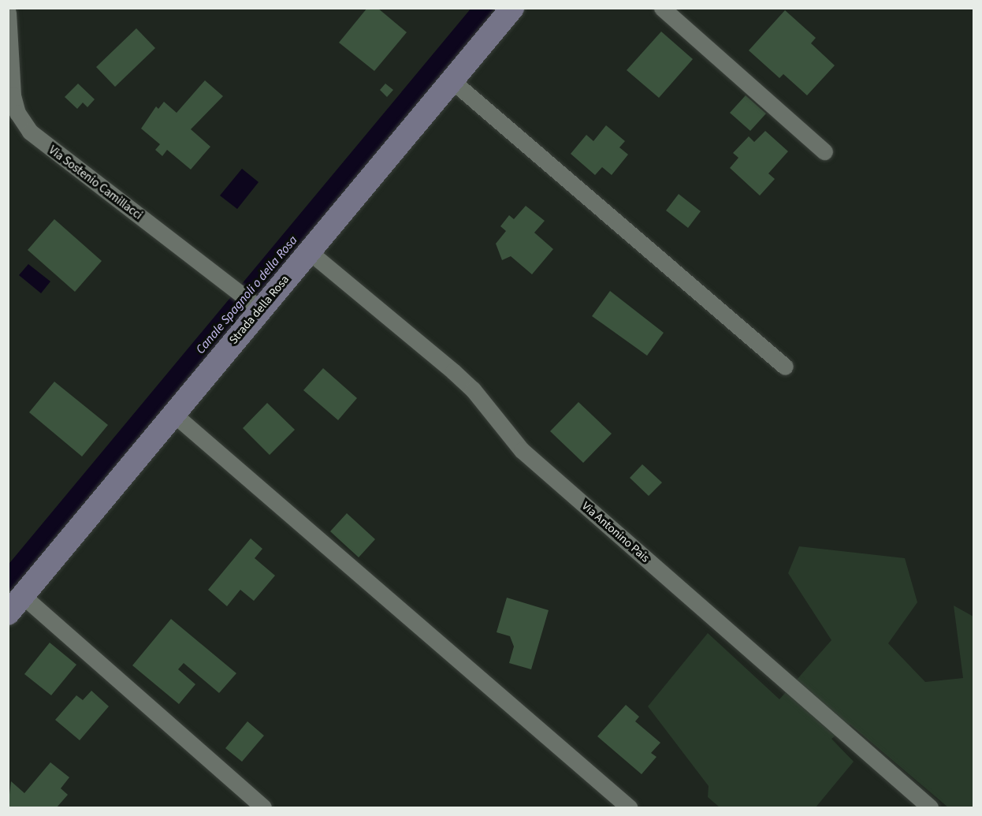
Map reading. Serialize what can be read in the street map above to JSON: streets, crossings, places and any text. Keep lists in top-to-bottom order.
{
  "streets": {
    "street": ["Via Sostenio Camillacci", "Strada della Rosa", "Via Antonino Pais"]
  },
  "crossings": [
    ["Via Sostenio Camillacci", "Strada della Rosa"],
    ["Strada della Rosa", "Via Antonino Pais"]
  ],
  "water": ["Canale Spagnoli o della Rosa"]
}
